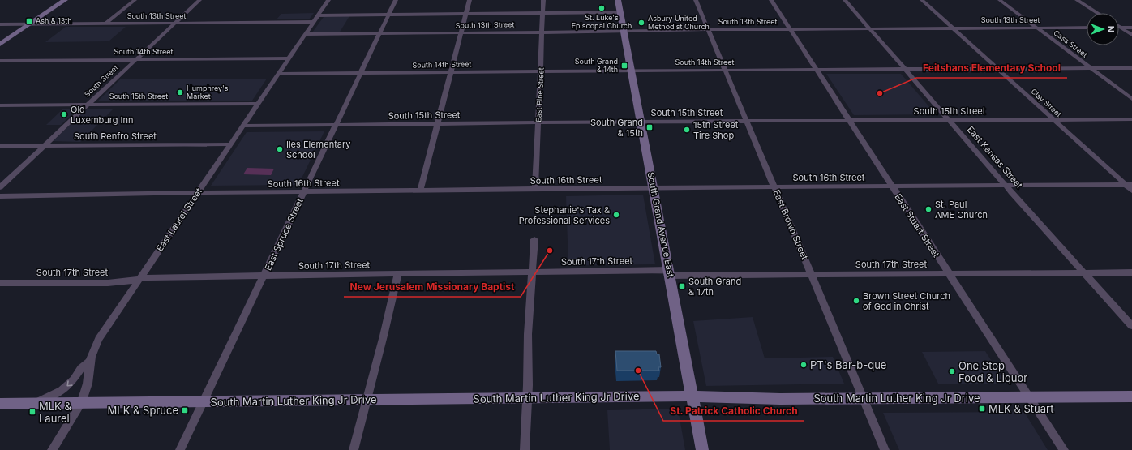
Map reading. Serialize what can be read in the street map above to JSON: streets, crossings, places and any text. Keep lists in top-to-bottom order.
{
  "streets": {
    "street": [
      "South 13th Street",
      "Cass Street",
      "South 14th Street",
      "South Street",
      "East Pine Street",
      "South 15th Street",
      "Clay Street",
      "South Renfro Street",
      "East Kansas Street",
      "South 16th Street",
      "East Laurel Street",
      "South Grand Avenue East",
      "East Brown Street",
      "East Stuart Street",
      "East Spruce Street",
      "South 17th Street",
      "South Martin Luther King Jr Drive"
    ]
  },
  "crossings": [
    ["South 13th Street", "Cass Street"],
    ["South 13th Street", "South Street"],
    ["South 13th Street", "East Pine Street"],
    ["South 13th Street", "Clay Street"],
    ["South 13th Street", "East Kansas Street"],
    ["South 13th Street", "East Laurel Street"],
    ["South 13th Street", "South Grand Avenue East"],
    ["South 13th Street", "East Brown Street"],
    ["South 13th Street", "East Stuart Street"],
    ["South 13th Street", "East Spruce Street"],
    ["Cass Street", "South 14th Street"],
    ["South 14th Street", "South Street"],
    ["South 14th Street", "East Pine Street"],
    ["South 14th Street", "Clay Street"],
    ["South 14th Street", "East Kansas Street"],
    ["South 14th Street", "East Laurel Street"],
    ["South 14th Street", "South Grand Avenue East"],
    ["South 14th Street", "East Brown Street"],
    ["South 14th Street", "East Stuart Street"],
    ["South 14th Street", "East Spruce Street"],
    ["South Street", "South 15th Street"],
    ["South Street", "South Renfro Street"],
    ["East Pine Street", "South 15th Street"],
    ["East Pine Street", "South 16th Street"],
    ["South 15th Street", "Clay Street"],
    ["South 15th Street", "East Kansas Street"],
    ["South 15th Street", "East Laurel Street"],
    ["South 15th Street", "South Grand Avenue East"],
    ["South 15th Street", "East Brown Street"],
    ["South 15th Street", "East Stuart Street"],
    ["South 15th Street", "East Spruce Street"],
    ["Clay Street", "South 16th Street"],
    ["South Renfro Street", "East Laurel Street"],
    ["East Kansas Street", "South 16th Street"],
    ["East Kansas Street", "South 17th Street"],
    ["South 16th Street", "East Laurel Street"],
    ["South 16th Street", "South Grand Avenue East"],
    ["South 16th Street", "East Brown Street"],
    ["South 16th Street", "East Stuart Street"],
    ["South 16th Street", "East Spruce Street"],
    ["East Laurel Street", "South 17th Street"],
    ["East Laurel Street", "South Martin Luther King Jr Drive"],
    ["South Grand Avenue East", "South 17th Street"],
    ["South Grand Avenue East", "South Martin Luther King Jr Drive"],
    ["East Brown Street", "South 17th Street"],
    ["East Brown Street", "South Martin Luther King Jr Drive"],
    ["East Stuart Street", "South 17th Street"],
    ["East Stuart Street", "South Martin Luther King Jr Drive"],
    ["East Spruce Street", "South 17th Street"],
    ["East Spruce Street", "South Martin Luther King Jr Drive"]
  ],
  "places": {
    "other": [
      "St. Luke's Episcopal Church",
      "Asbury United Methodist Church",
      "Humphrey's Market",
      "Feitshans Elementary School",
      "Old Luxemburg Inn",
      "15th Street Tire Shop",
      "Iles Elementary School",
      "St. Paul AME Church",
      "Stephanie's Tax & Professional Services",
      "New Jerusalem Missionary Baptist",
      "Brown Street Church of God in Christ",
      "PT's Bar-b-que",
      "St. Patrick Catholic Church",
      "One Stop Food & Liquor"
    ],
    "transit": [
      "Ash & 13th",
      "South Grand & 14th",
      "South Grand & 15th",
      "South Grand & 17th",
      "MLK & Stuart",
      "MLK & Spruce",
      "MLK & Laurel"
    ]
  },
  "north": "right"
}
